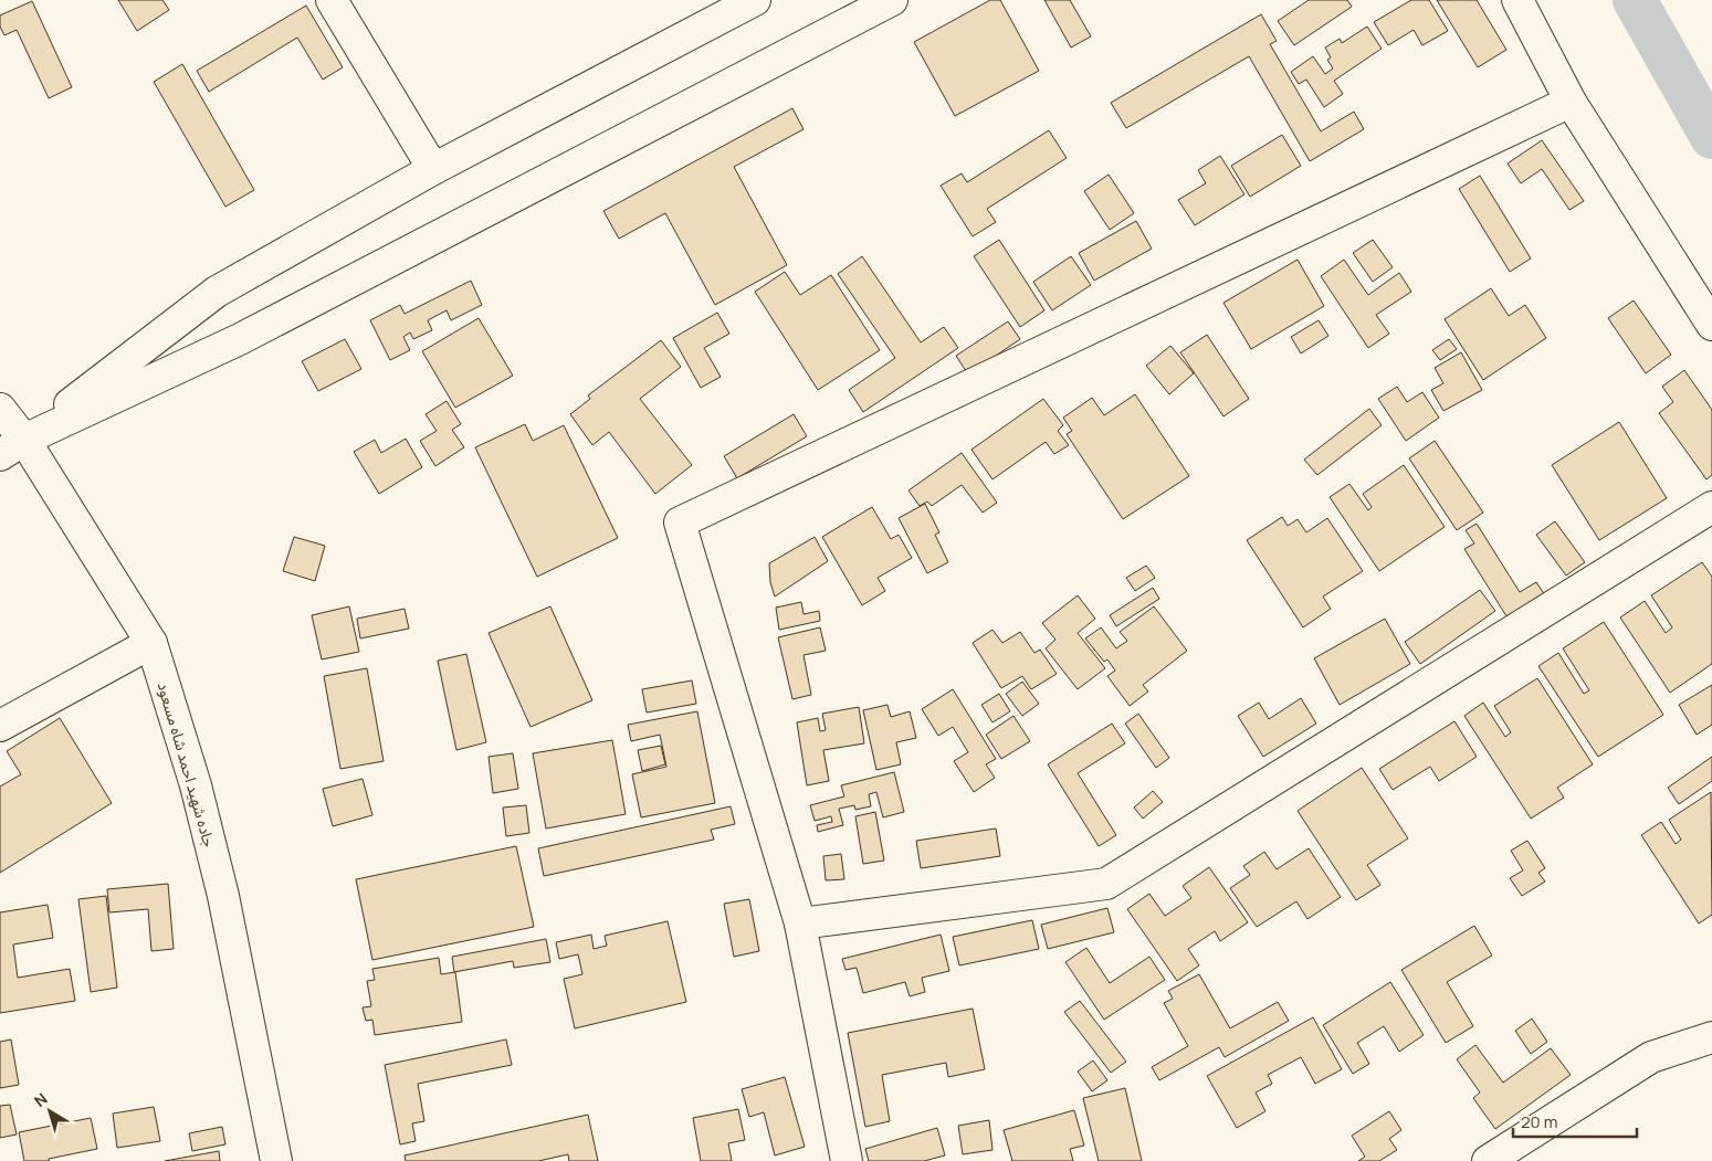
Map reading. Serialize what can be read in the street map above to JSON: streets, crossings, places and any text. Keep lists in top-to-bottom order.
{
  "streets": {
    "street": ["جاده شهيد احمد شاه مسعود"]
  },
  "scale_bar": "20 m",
  "north": "top left"
}
